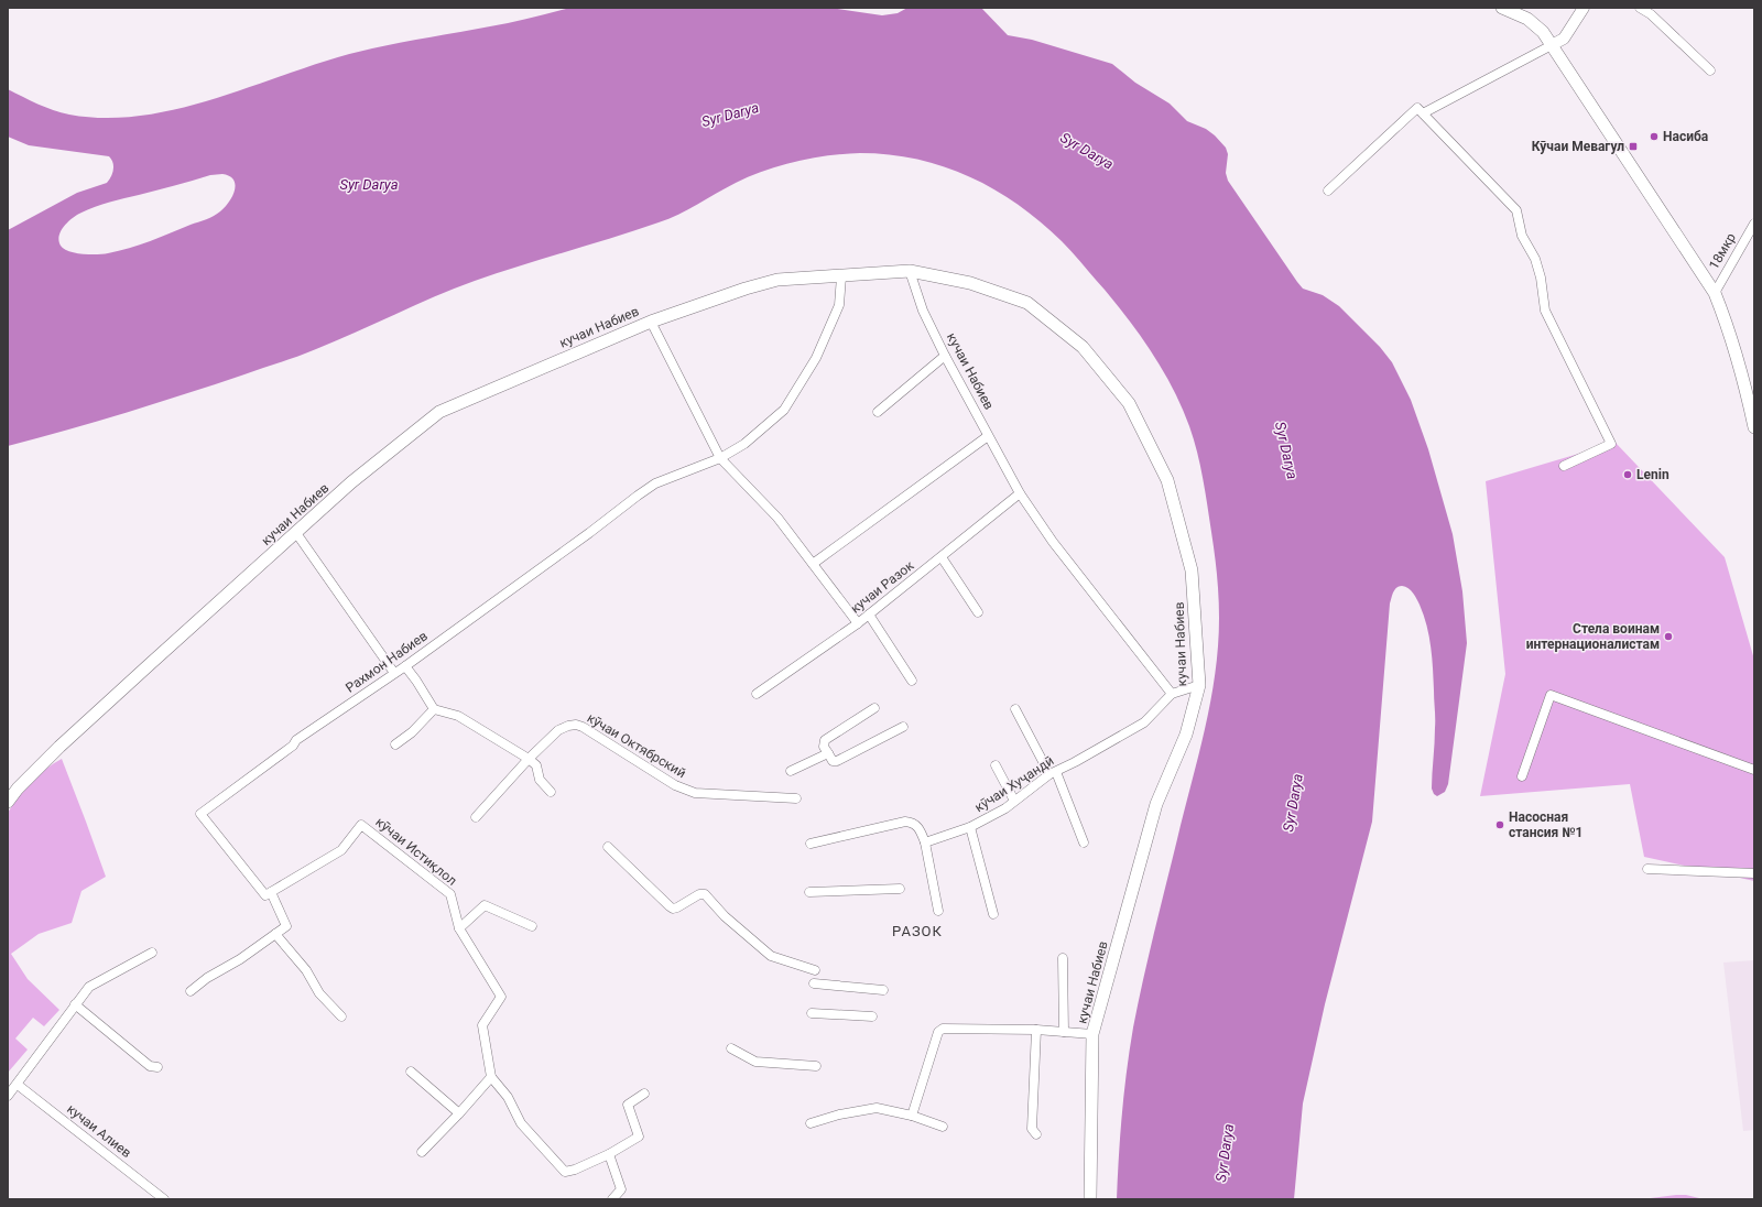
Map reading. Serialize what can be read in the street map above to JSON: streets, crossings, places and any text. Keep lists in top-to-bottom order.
{
  "streets": {
    "main road": ["кучаи Набиев"],
    "street": [
      "18мкр",
      "кучаи Разок",
      "Рахмон Набиев",
      "кӯчаи Октябрский",
      "кӯчаи Хуҷандӣ",
      "кӯчаи Истиқлол",
      "кучаи Алиев"
    ]
  },
  "crossings": [
    ["кучаи Набиев", "кучаи Разок"],
    ["кучаи Набиев", "Рахмон Набиев"],
    ["кучаи Набиев", "кӯчаи Хуҷандӣ"],
    ["Рахмон Набиев", "кӯчаи Истиқлол"]
  ],
  "districts": ["РАЗОК"],
  "water": ["Syr Darya"],
  "places": {
    "other": [
      "Насиба",
      "Lenin",
      "Стела воинам интернационалистам",
      "Насосная стансия №1"
    ],
    "transit": ["Кӯчаи Мевагул"]
  }
}
